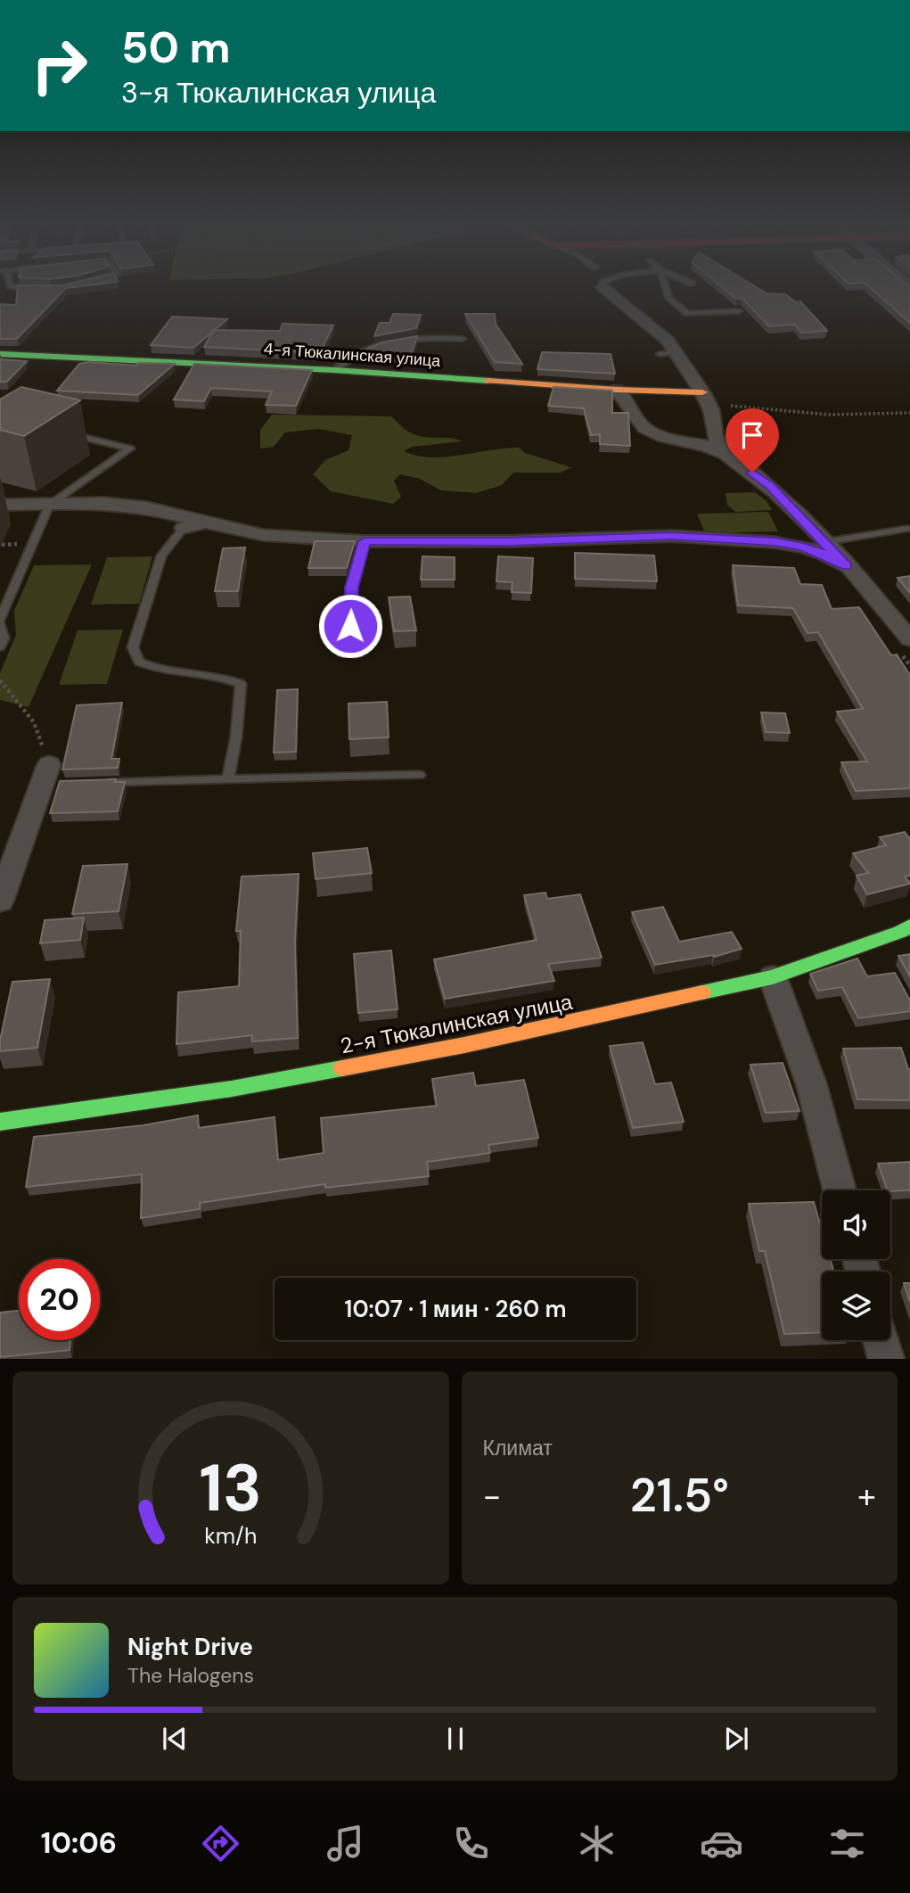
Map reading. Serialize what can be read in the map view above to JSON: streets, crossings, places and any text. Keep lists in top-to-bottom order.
{
  "streets": {
    "street": ["4-я Тюкалинская улица", "2-я Тюкалинская улица"]
  },
  "page": {
    "turn": ["50 m", "3-я Тюкалинская улица"],
    "limit": "20",
    "trip": "10:07 · 1 мин · 260 m",
    "tile": "Климат",
    "heat": ["−", "21.5°", "+"],
    "song": ["Night Drive", "The Halogens"],
    "tabs": "10:06",
    "gauge": ["13", "km/h"]
  }
}
